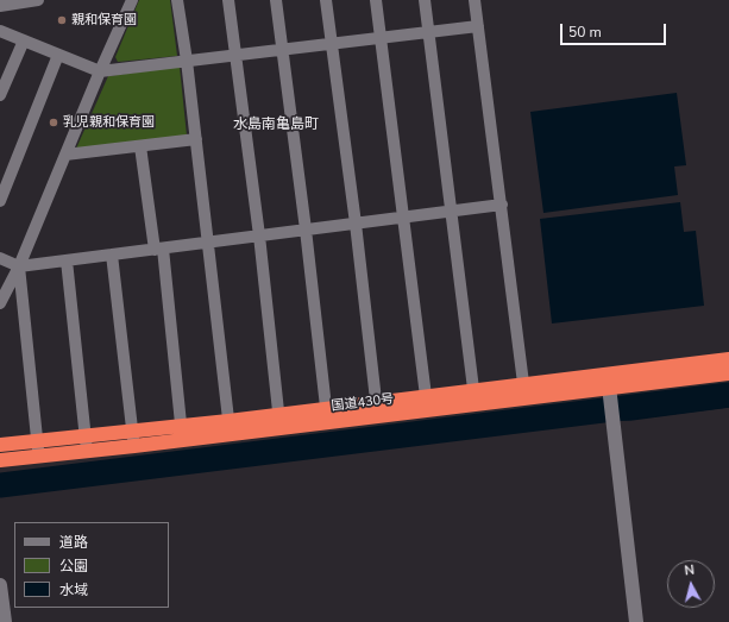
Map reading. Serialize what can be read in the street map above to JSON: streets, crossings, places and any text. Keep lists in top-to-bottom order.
{
  "streets": {
    "highway": ["国道430号"]
  },
  "districts": ["水島南亀島町"],
  "places": ["親和保育園", "乳児親和保育園"],
  "legend": ["道路", "公園", "水域"],
  "scale_bar": "50 m",
  "north": "top"
}
